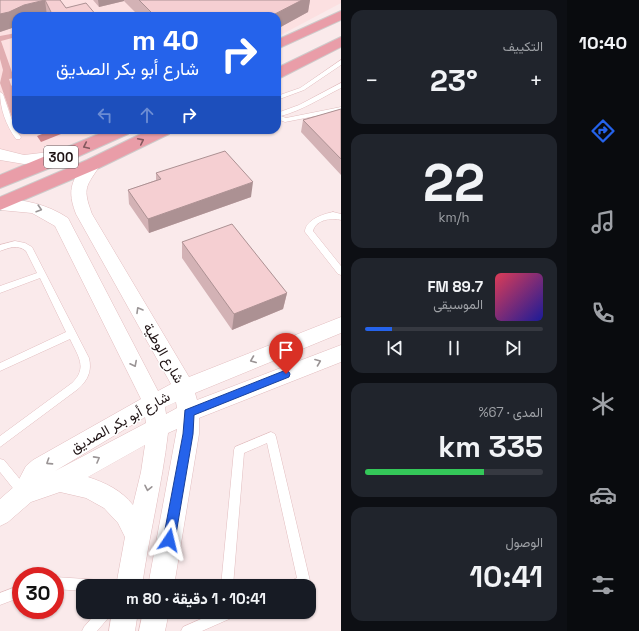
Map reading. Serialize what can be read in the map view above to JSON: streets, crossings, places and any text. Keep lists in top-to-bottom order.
{
  "streets": {
    "main road": ["300"],
    "street": ["شارع الوطية", "شارع أبو بكر الصديق"]
  },
  "crossings": [
    ["300", "شارع الوطية"],
    ["شارع الوطية", "شارع أبو بكر الصديق"]
  ],
  "one_way": ["شارع الوطية"],
  "page": {
    "tabs": "10:40",
    "tile": [
      "التكييف",
      ["22", "km/h"],
      ["المدى · 67%", "335 km"],
      ["الوصول", "10:41"]
    ],
    "turn": ["40 m", "شارع أبو بكر الصديق"],
    "heat": ["−", "23°", "+"],
    "song": ["89.7 FM", "الموسيقى"],
    "limit": "30",
    "trip": "10:41 · 1 دقيقة · 80 m"
  }
}
